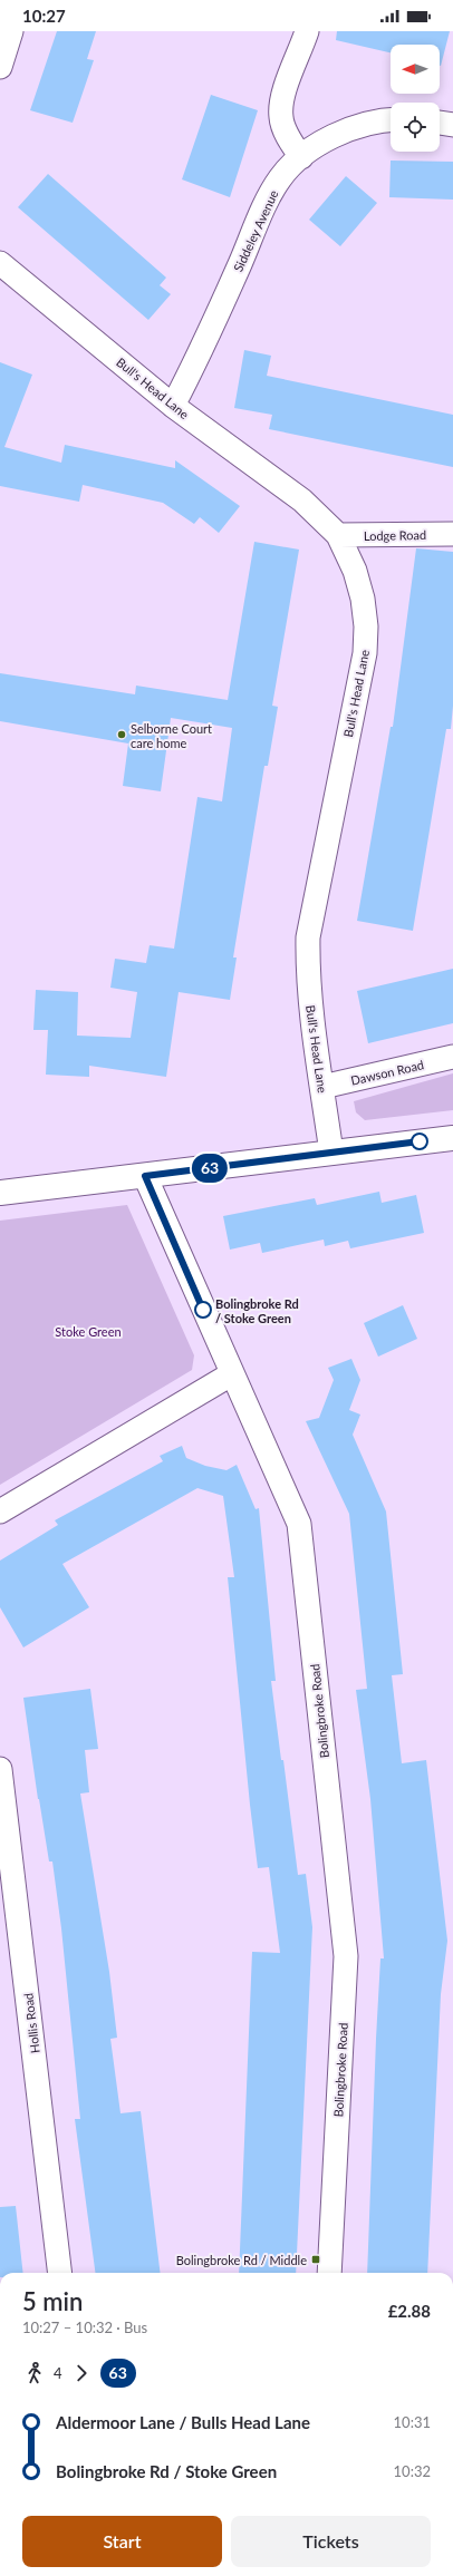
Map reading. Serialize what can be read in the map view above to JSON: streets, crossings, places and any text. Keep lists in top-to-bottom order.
{
  "streets": {
    "street": [
      "Siddeley Avenue",
      "Bull's Head Lane",
      "Lodge Road",
      "Dawson Road",
      "Bolingbroke Road",
      "Hollis Road"
    ]
  },
  "crossings": [
    ["Siddeley Avenue", "Bull's Head Lane"],
    ["Bull's Head Lane", "Lodge Road"],
    ["Bull's Head Lane", "Dawson Road"]
  ],
  "parks": ["Stoke Green"],
  "places": {
    "other": ["Selborne Court care home", "Bolingbroke Rd / Stoke Green"],
    "transit": ["Bolingbroke Rd / Middle"]
  },
  "lines": ["bus line 63"],
  "north": "left",
  "page": {
    "status": "10:27",
    "on_map": "63",
    "heading": ["5 min", "10:27 – 10:32 · Bus", "£2.88"],
    "legs": ["4", "63"],
    "list": [
      {
        "name": "Aldermoor Lane / Bulls Head Lane",
        "value": "10:31"
      },
      {
        "name": "Bolingbroke Rd / Stoke Green",
        "value": "10:32"
      }
    ],
    "buttons": ["Start", "Tickets"]
  }
}
